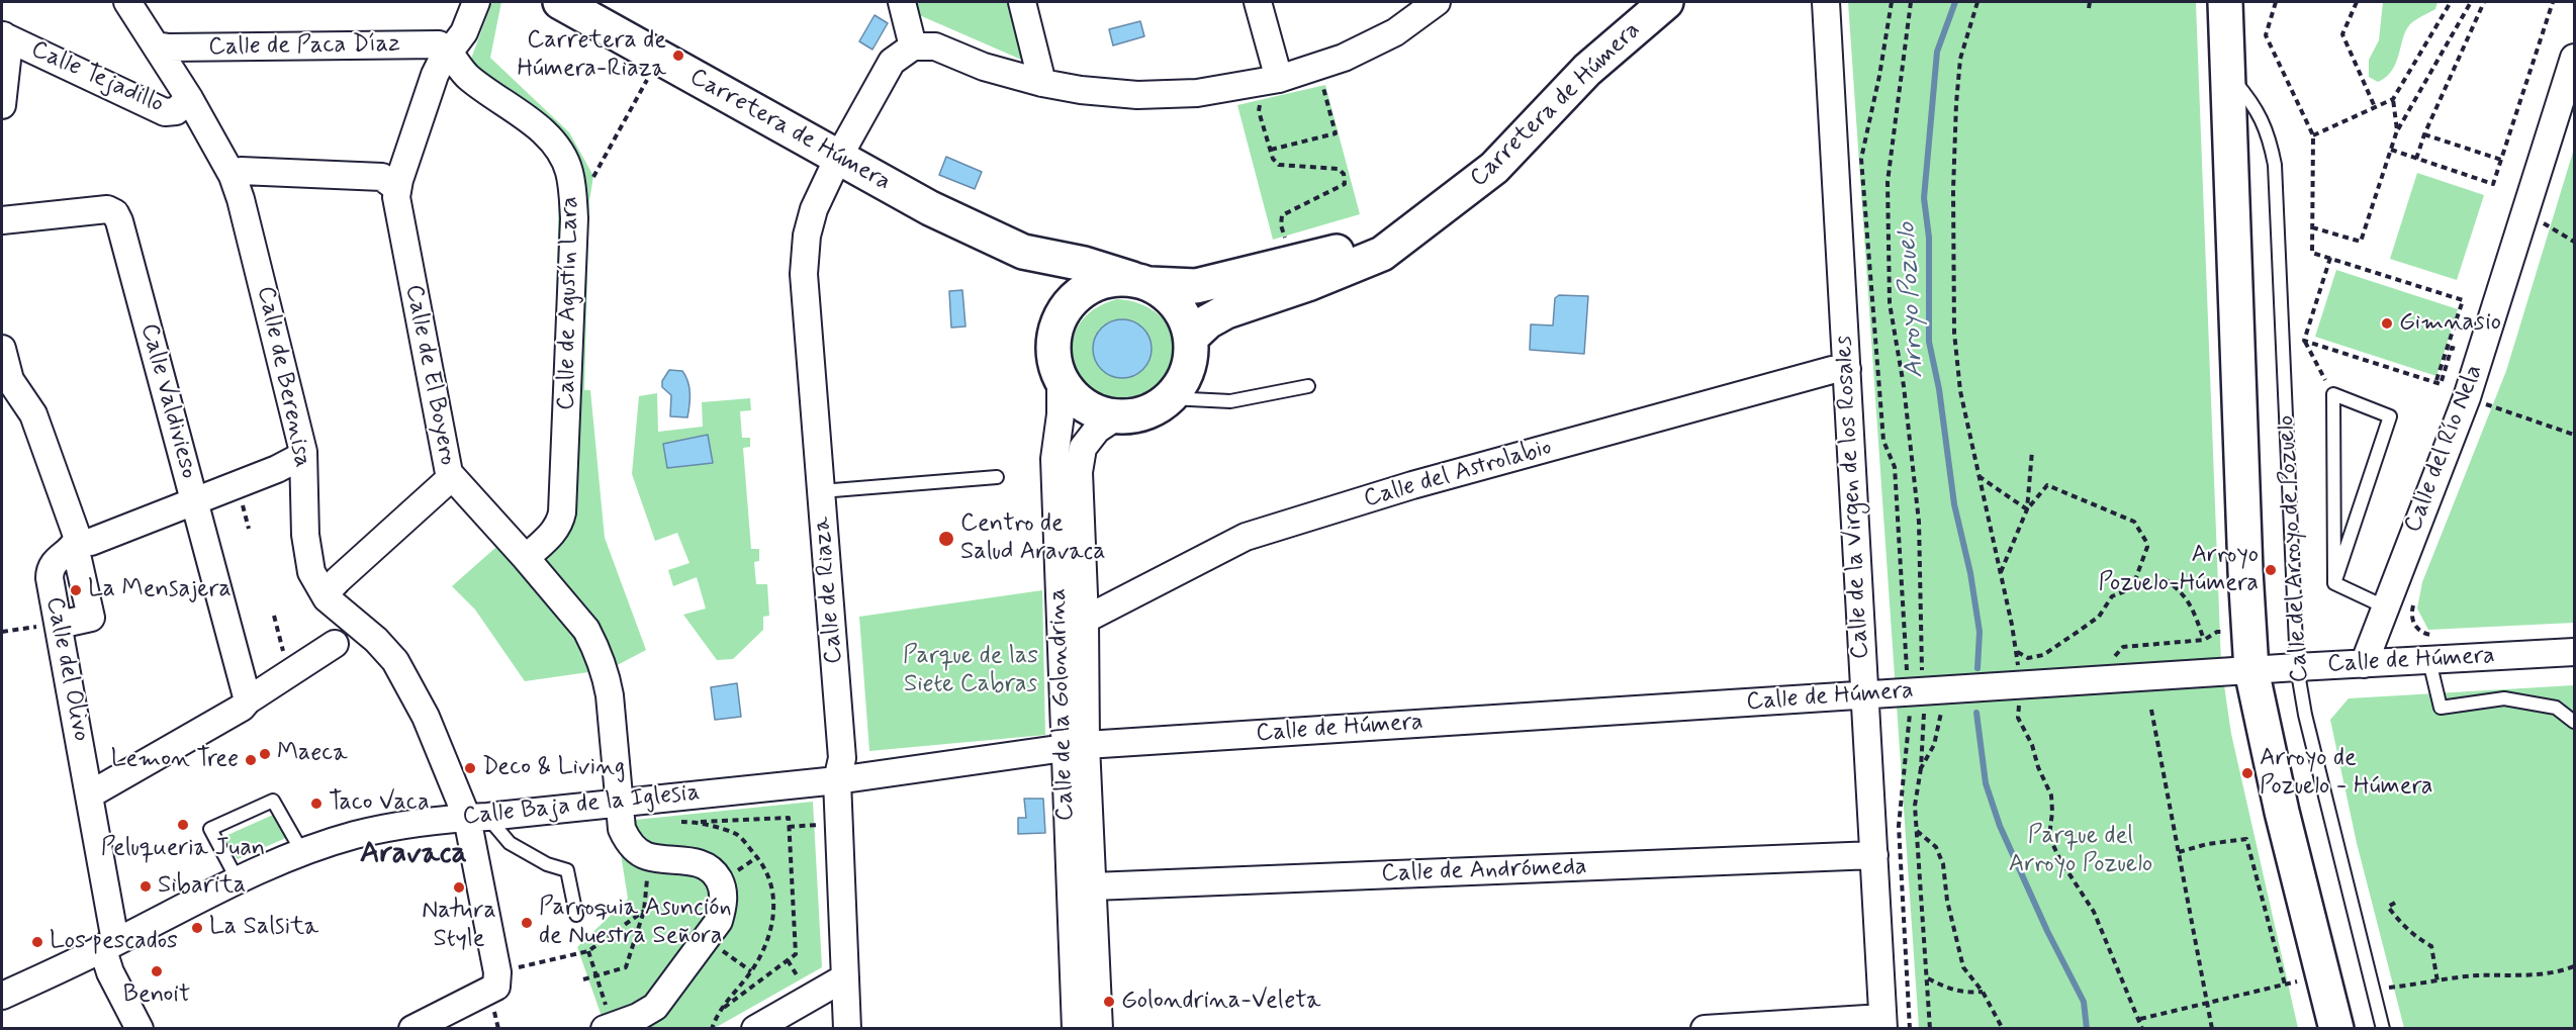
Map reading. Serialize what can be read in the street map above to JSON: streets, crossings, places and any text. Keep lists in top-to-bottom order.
{
  "streets": {
    "main road": ["Carretera de Húmera", "Calle del Arroyo de Pozuelo"],
    "street": [
      "Calle de Paca Díaz",
      "Calle Tejadillo",
      "Calle de Agustín Lara",
      "Calle de El Boyero",
      "Calle de Berenisa",
      "Calle Valdivieso",
      "Calle del Río Nela",
      "Calle del Astrolabio",
      "Calle de la Virgen de los Rosales",
      "Calle de Riaza",
      "Calle de Húmera",
      "Calle del Olivo",
      "Calle de la Golondrina",
      "Calle Baja de la Iglesia",
      "Calle de Andrómeda"
    ]
  },
  "crossings": [
    ["Calle de Paca Díaz", "Calle de Agustín Lara"],
    ["Calle de Paca Díaz", "Calle de Berenisa"],
    ["Calle Tejadillo", "Calle de Berenisa"],
    ["Carretera de Húmera", "Calle de Riaza"],
    ["Carretera de Húmera", "Calle de la Golondrina"],
    ["Calle de Agustín Lara", "Calle de El Boyero"],
    ["Calle de El Boyero", "Calle Baja de la Iglesia"],
    ["Calle de Berenisa", "Calle Baja de la Iglesia"],
    ["Calle del Río Nela", "Calle de Húmera"],
    ["Calle del Astrolabio", "Calle de la Virgen de los Rosales"],
    ["Calle del Astrolabio", "Calle de la Golondrina"],
    ["Calle de la Virgen de los Rosales", "Calle de Húmera"],
    ["Calle de la Virgen de los Rosales", "Calle de Andrómeda"],
    ["Calle del Arroyo de Pozuelo", "Calle de Húmera"],
    ["Calle de Riaza", "Calle Baja de la Iglesia"],
    ["Calle de Húmera", "Calle de la Golondrina"],
    ["Calle de Húmera", "Calle Baja de la Iglesia"],
    ["Calle del Olivo", "Calle Baja de la Iglesia"],
    ["Calle de la Golondrina", "Calle Baja de la Iglesia"],
    ["Calle de la Golondrina", "Calle de Andrómeda"]
  ],
  "districts": ["Aravaca"],
  "water": ["Arroyo Pozuelo"],
  "parks": ["Parque de las Siete Cabras", "Parque del Arroyo Pozuelo"],
  "places": [
    "Carretera de Húmera-Riaza",
    "Gimnasio",
    "Centro de Salud Aravaca",
    "Arroyo Pozuelo-Húmera",
    "La Mensajera",
    "Maeca",
    "Lemon Tree",
    "Deco & Living",
    "Arroyo de Pozuelo - Húmera",
    "Taco Vaca",
    "Peluqueria Juan",
    "Sibarita",
    "Natura Style",
    "Parroquia Asunción de Nuestra Señora",
    "La Salsita",
    "Los pescados",
    "Benoit",
    "Golondrina-Veleta"
  ]
}
